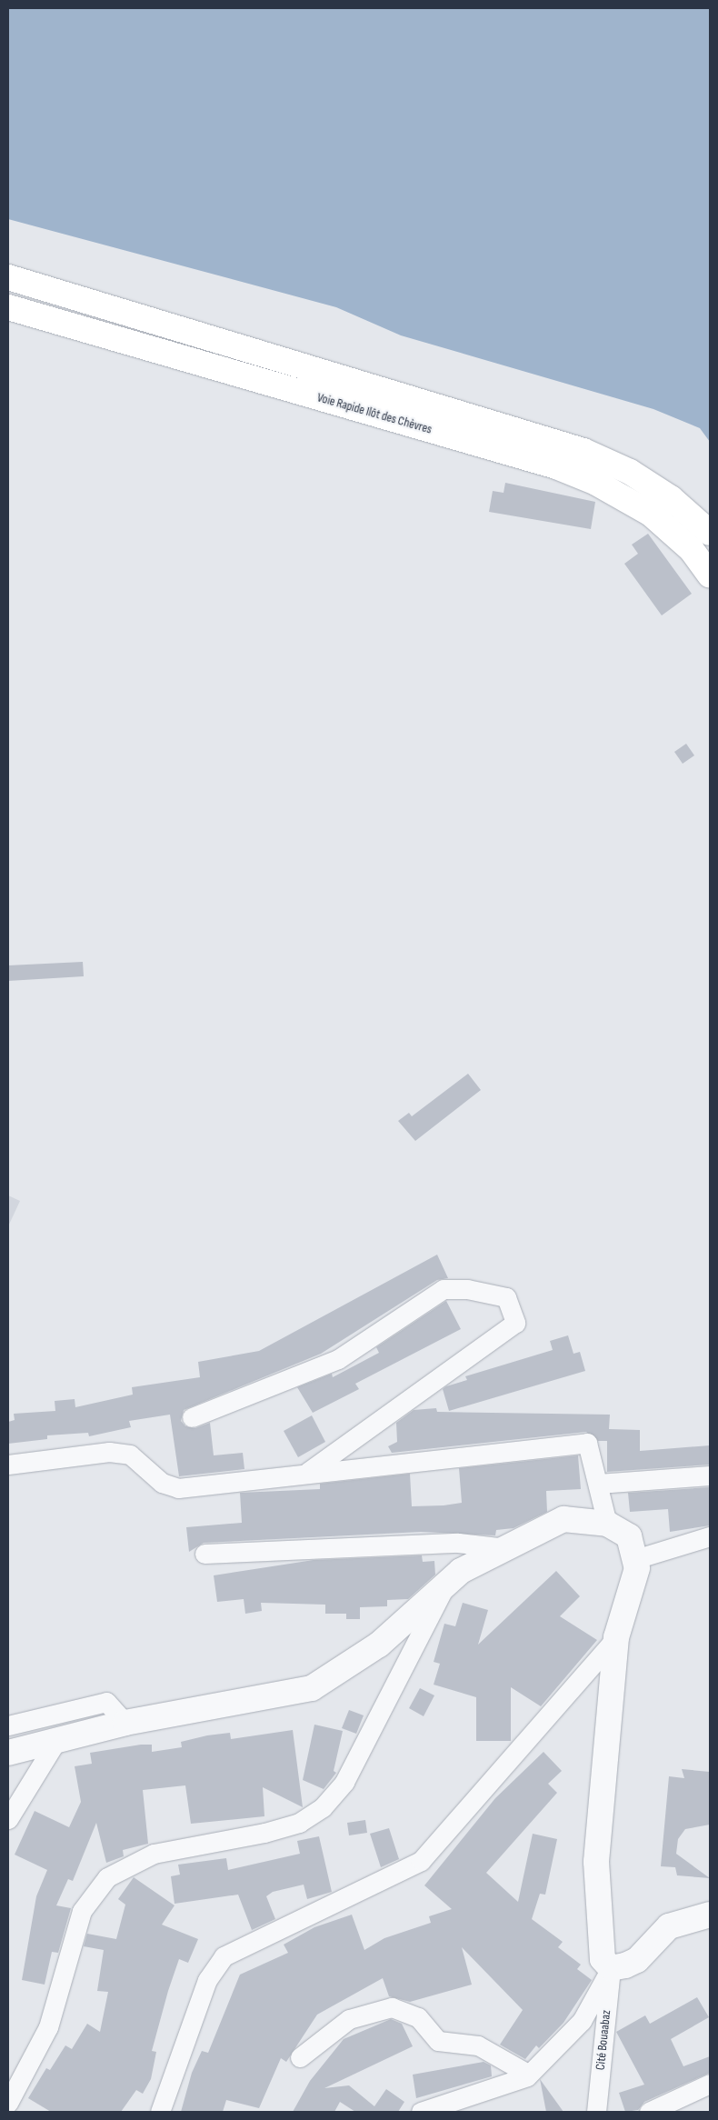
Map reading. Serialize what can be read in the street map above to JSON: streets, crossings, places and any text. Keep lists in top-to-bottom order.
{
  "streets": {
    "highway": ["Voie Rapide Ilôt des Chèvres"],
    "street": ["Cité Bouaabaz"]
  }
}
